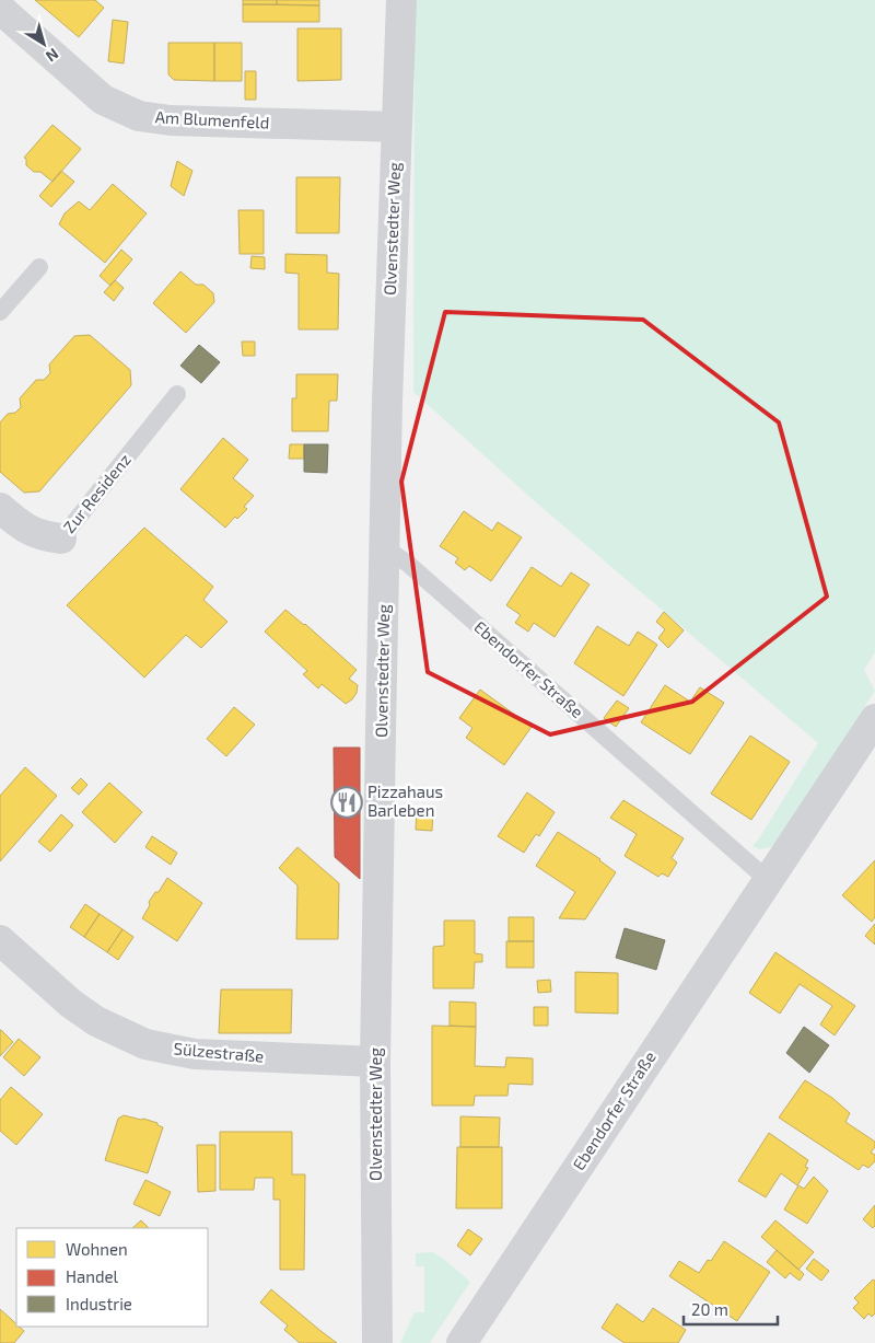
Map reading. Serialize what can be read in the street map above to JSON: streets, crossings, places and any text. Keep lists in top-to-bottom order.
{
  "streets": {
    "street": [
      "Am Blumenfeld",
      "Olvenstedter Weg",
      "Zur Residenz",
      "Ebendorfer Straße",
      "Sülzestraße"
    ]
  },
  "crossings": [
    ["Am Blumenfeld", "Olvenstedter Weg"],
    ["Olvenstedter Weg", "Ebendorfer Straße"],
    ["Olvenstedter Weg", "Sülzestraße"]
  ],
  "places": {
    "restaurant": ["Pizzahaus Barleben"]
  },
  "legend": ["Wohnen", "Handel", "Industrie"],
  "scale_bar": "20 m",
  "north": "bottom right"
}
